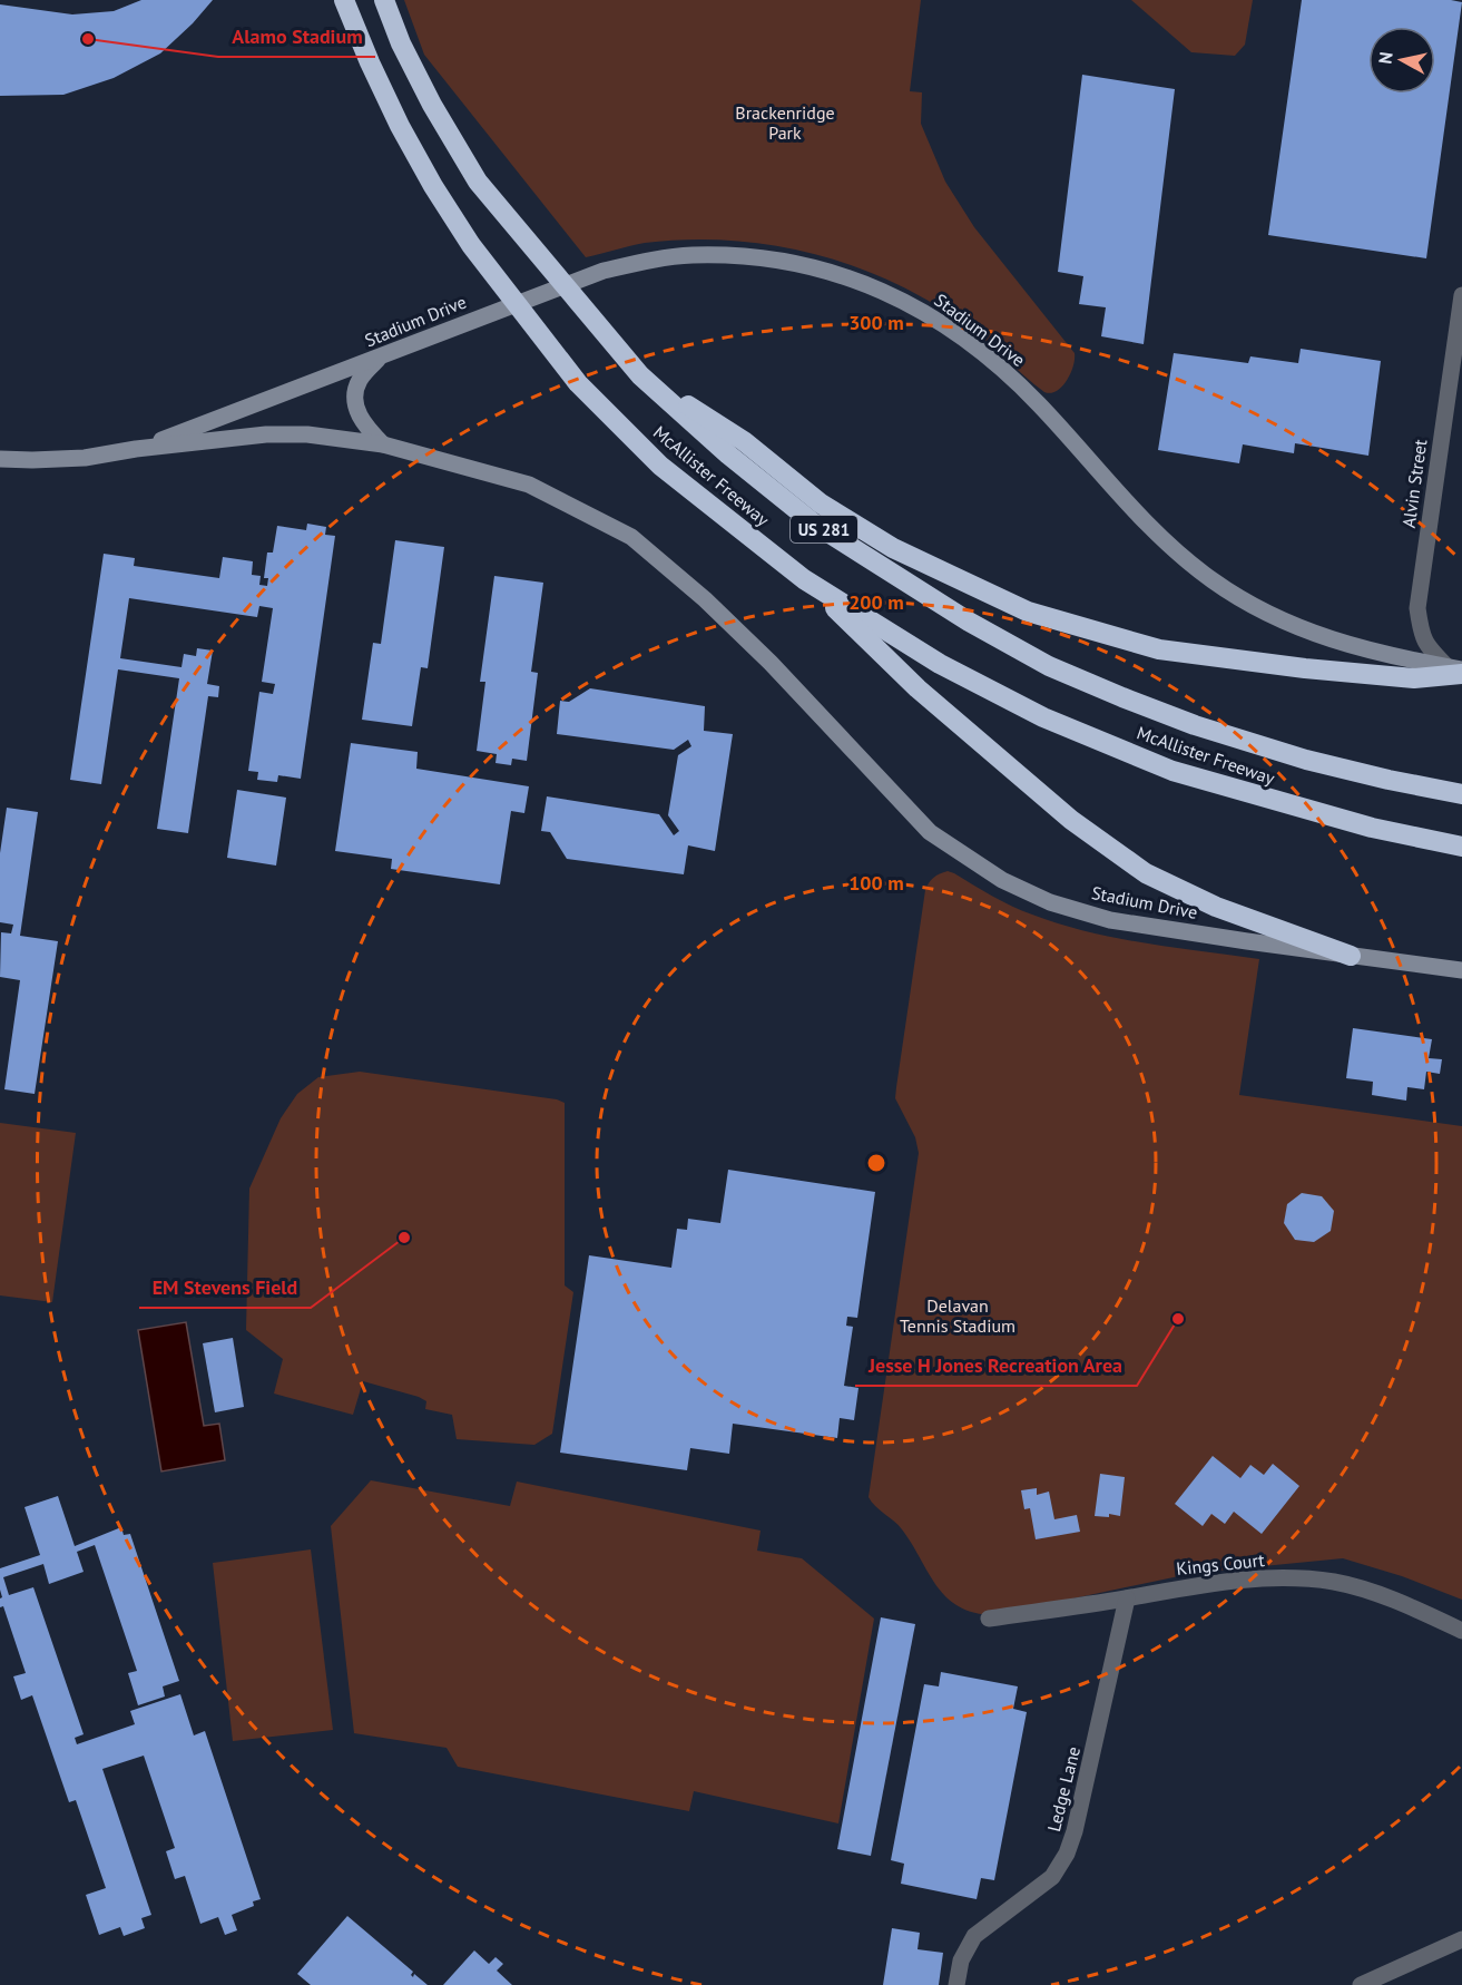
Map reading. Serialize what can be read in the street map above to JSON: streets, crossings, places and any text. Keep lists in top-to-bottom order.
{
  "streets": {
    "highway": ["McAllister Freeway", "US 281"],
    "main road": ["Stadium Drive"],
    "street": ["Alvin Street", "Kings Court", "Ledge Lane"]
  },
  "crossings": [
    ["Stadium Drive", "Alvin Street"],
    ["Kings Court", "Ledge Lane"]
  ],
  "parks": ["Brackenridge Park", "Delavan Tennis Stadium"],
  "places": ["Alamo Stadium", "EM Stevens Field", "Jesse H Jones Recreation Area"],
  "north": "left",
  "rings": ["300 m", "200 m", "100 m"]
}
